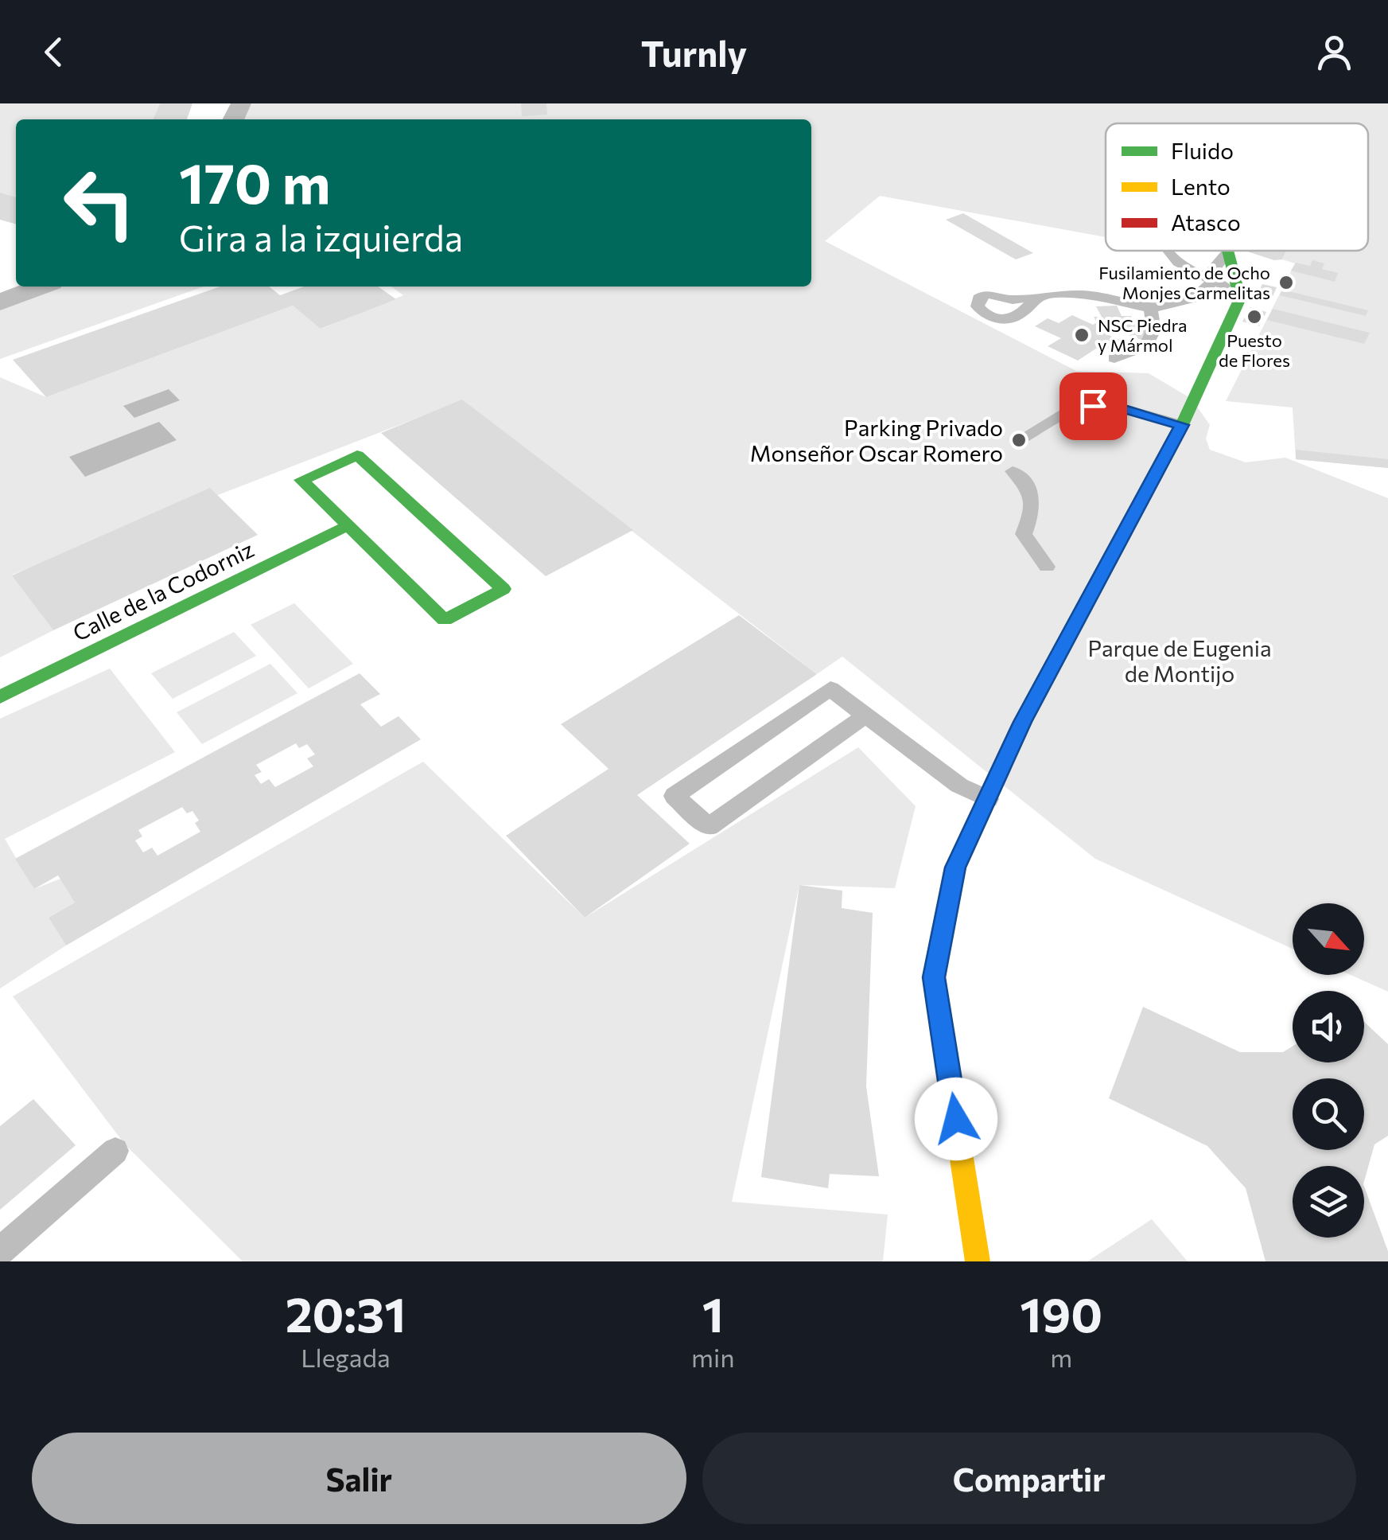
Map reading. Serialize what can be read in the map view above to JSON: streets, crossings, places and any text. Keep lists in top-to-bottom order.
{
  "streets": {
    "street": ["Calle de la Codorniz"]
  },
  "parks": ["Parque de Eugenia de Montijo"],
  "places": [
    "Fusilamiento de Ocho Monjes Carmelitas",
    "Puesto de Flores",
    "NSC Piedra y Mármol",
    "Parking Privado Monseñor Oscar Romero"
  ],
  "legend": ["Fluido", "Lento", "Atasco"],
  "north": "bottom right",
  "page": {
    "header": "Turnly",
    "turn": ["170 m", "Gira a la izquierda"],
    "eta": [
      "20:31",
      "Llegada",
      "1",
      "min",
      "190",
      "m"
    ],
    "buttons": ["Salir", "Compartir"]
  }
}
